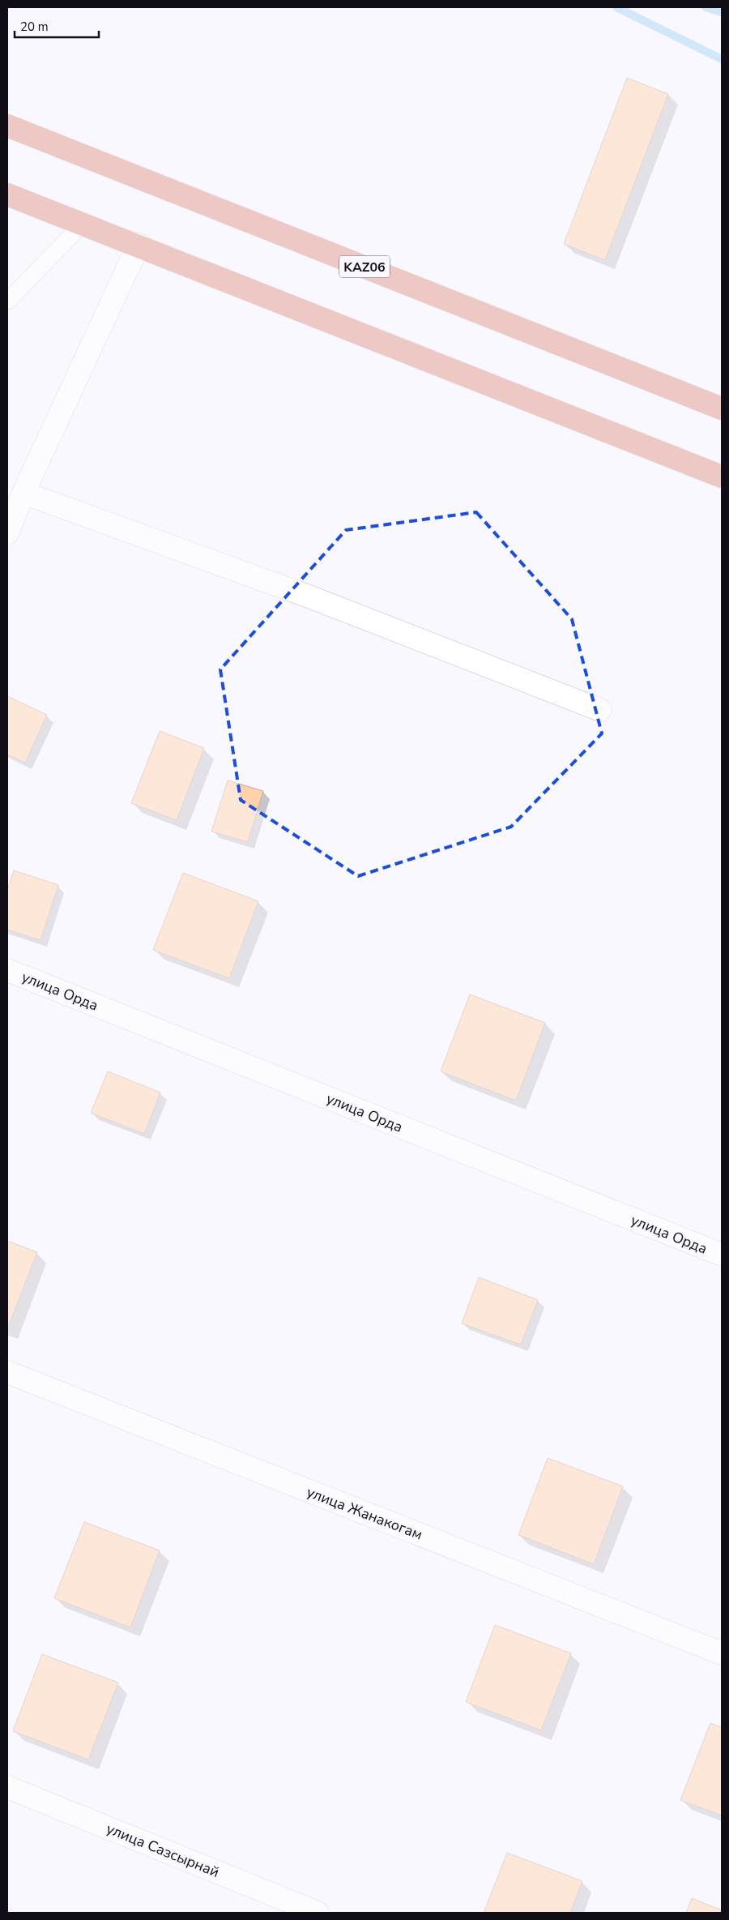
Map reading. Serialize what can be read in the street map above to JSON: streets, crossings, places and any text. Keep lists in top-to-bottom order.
{
  "streets": {
    "highway": ["KАZ06"],
    "street": ["улица Орда", "улица Жанакогам", "улица Сазсырнай"]
  },
  "scale_bar": "20 m"
}
